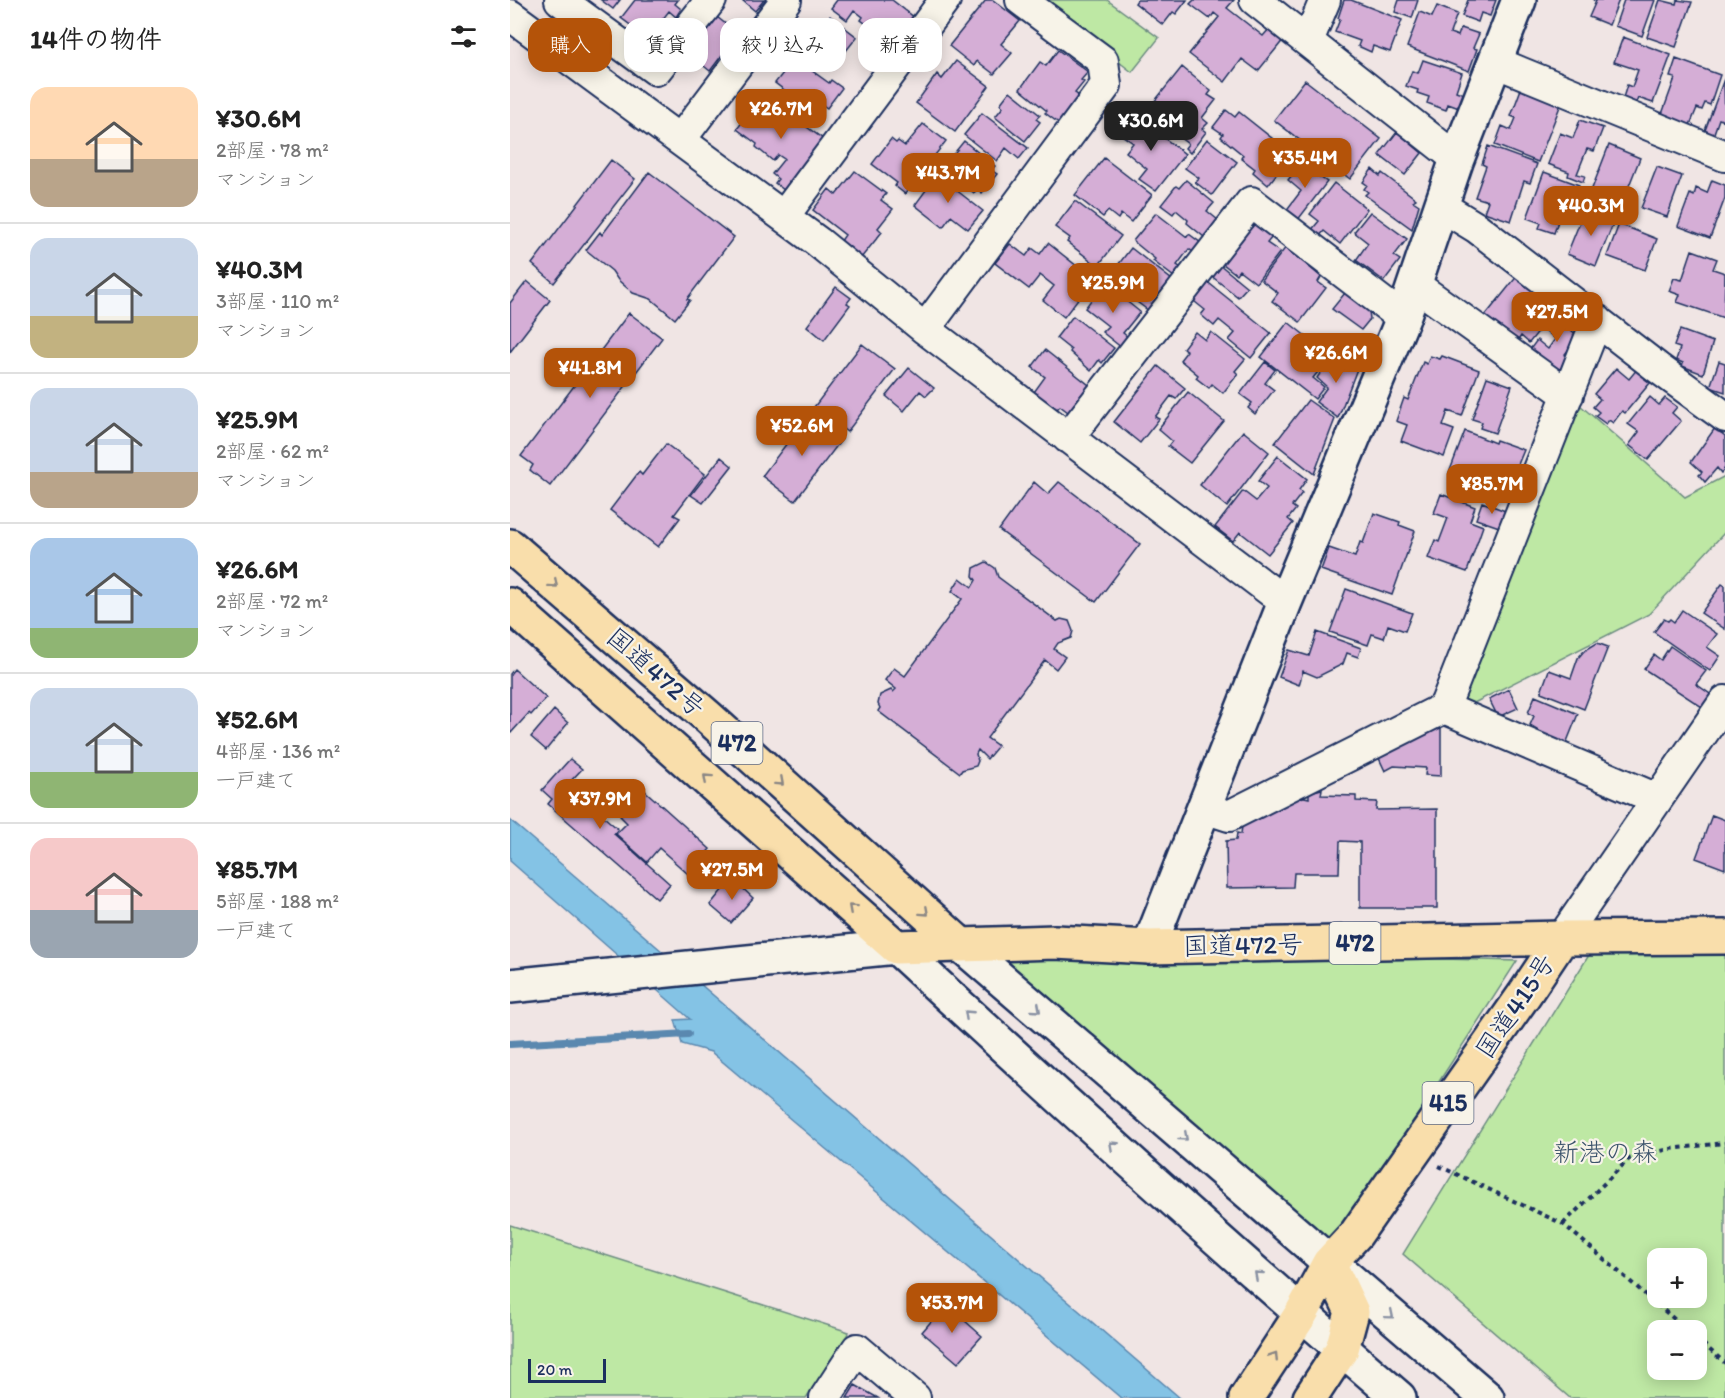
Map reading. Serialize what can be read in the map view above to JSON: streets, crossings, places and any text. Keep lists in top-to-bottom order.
{
  "streets": {
    "highway": [
      "国道472号",
      "472",
      "国道415号",
      "415"
    ]
  },
  "crossings": [
    ["国道472号", "国道415号"]
  ],
  "parks": ["新港の森"],
  "scale_bar": "20 m",
  "page": {
    "heading": "14件の物件",
    "chip": [
      "購入",
      "賃貸",
      "絞り込み",
      "新着"
    ],
    "list": [
      {
        "name": "¥30.6M",
        "note": "2部屋 · 78 m² · マンション"
      },
      {
        "name": "¥40.3M",
        "note": "3部屋 · 110 m² · マンション"
      },
      {
        "name": "¥25.9M",
        "note": "2部屋 · 62 m² · マンション"
      },
      {
        "name": "¥26.6M",
        "note": "2部屋 · 72 m² · マンション"
      },
      {
        "name": "¥52.6M",
        "note": "4部屋 · 136 m² · 一戸建て"
      },
      {
        "name": "¥85.7M",
        "note": "5部屋 · 188 m² · 一戸建て"
      }
    ],
    "price": [
      "¥26.7M",
      "¥30.6M",
      "¥35.4M",
      "¥43.7M",
      "¥40.3M",
      "¥25.9M",
      "¥27.5M",
      "¥26.6M",
      "¥41.8M",
      "¥52.6M",
      "¥85.7M",
      "¥37.9M",
      "¥27.5M",
      "¥53.7M"
    ],
    "map_buttons": ["+", "−"],
    "scale": "20 m"
  }
}
